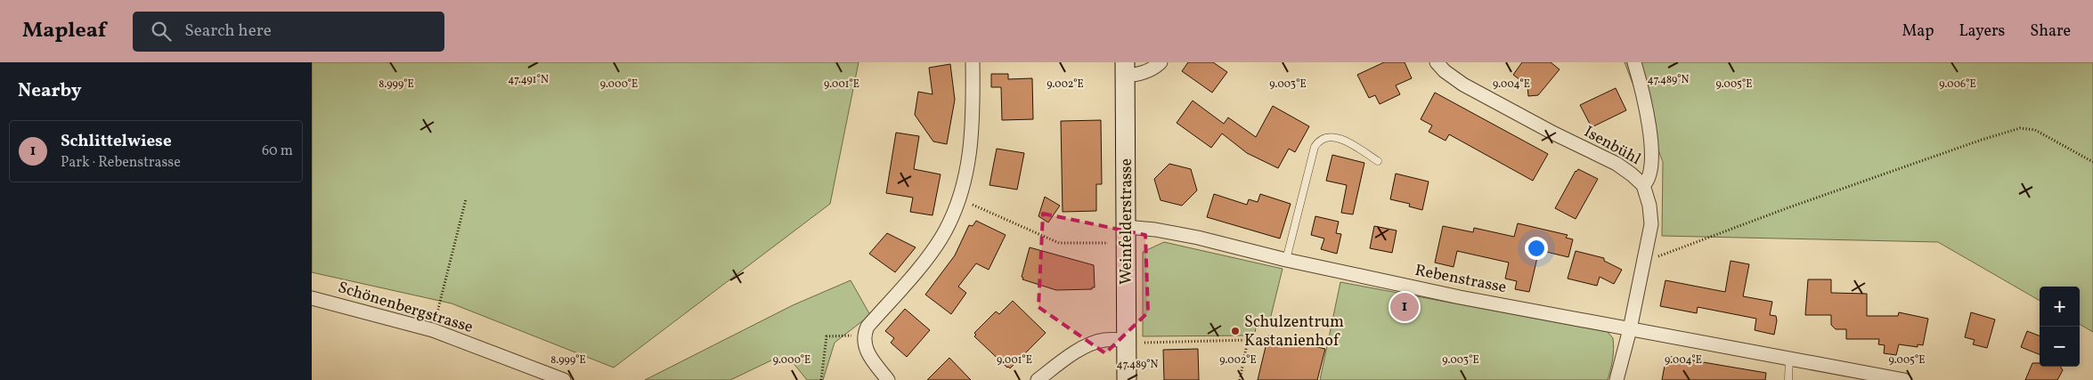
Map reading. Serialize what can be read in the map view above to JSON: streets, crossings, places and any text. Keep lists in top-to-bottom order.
{
  "streets": {
    "main road": ["Weinfelderstrasse"],
    "street": ["Isenbühl", "Rebenstrasse", "Schönenbergstrasse"]
  },
  "crossings": [
    ["Isenbühl", "Rebenstrasse"],
    ["Weinfelderstrasse", "Rebenstrasse"]
  ],
  "places": ["Schulzentrum Kastanienhof"],
  "page": {
    "header": "Mapleaf",
    "search": "Search here",
    "nav": ["Map", "Layers", "Share"],
    "heading": "Nearby",
    "list": [
      {
        "mark": "1",
        "name": "Schlittelwiese",
        "note": "Park · Rebenstrasse",
        "value": "60 m"
      }
    ],
    "map_buttons": ["+", "−"],
    "pins": "1"
  },
  "coordinates": [
    "47.491°N",
    "47.489°N",
    "8.999°E",
    "9.001°E",
    "9.002°E",
    "9.004°E",
    "9.006°E",
    "9.000°E",
    "9.003°E",
    "9.005°E"
  ]
}
